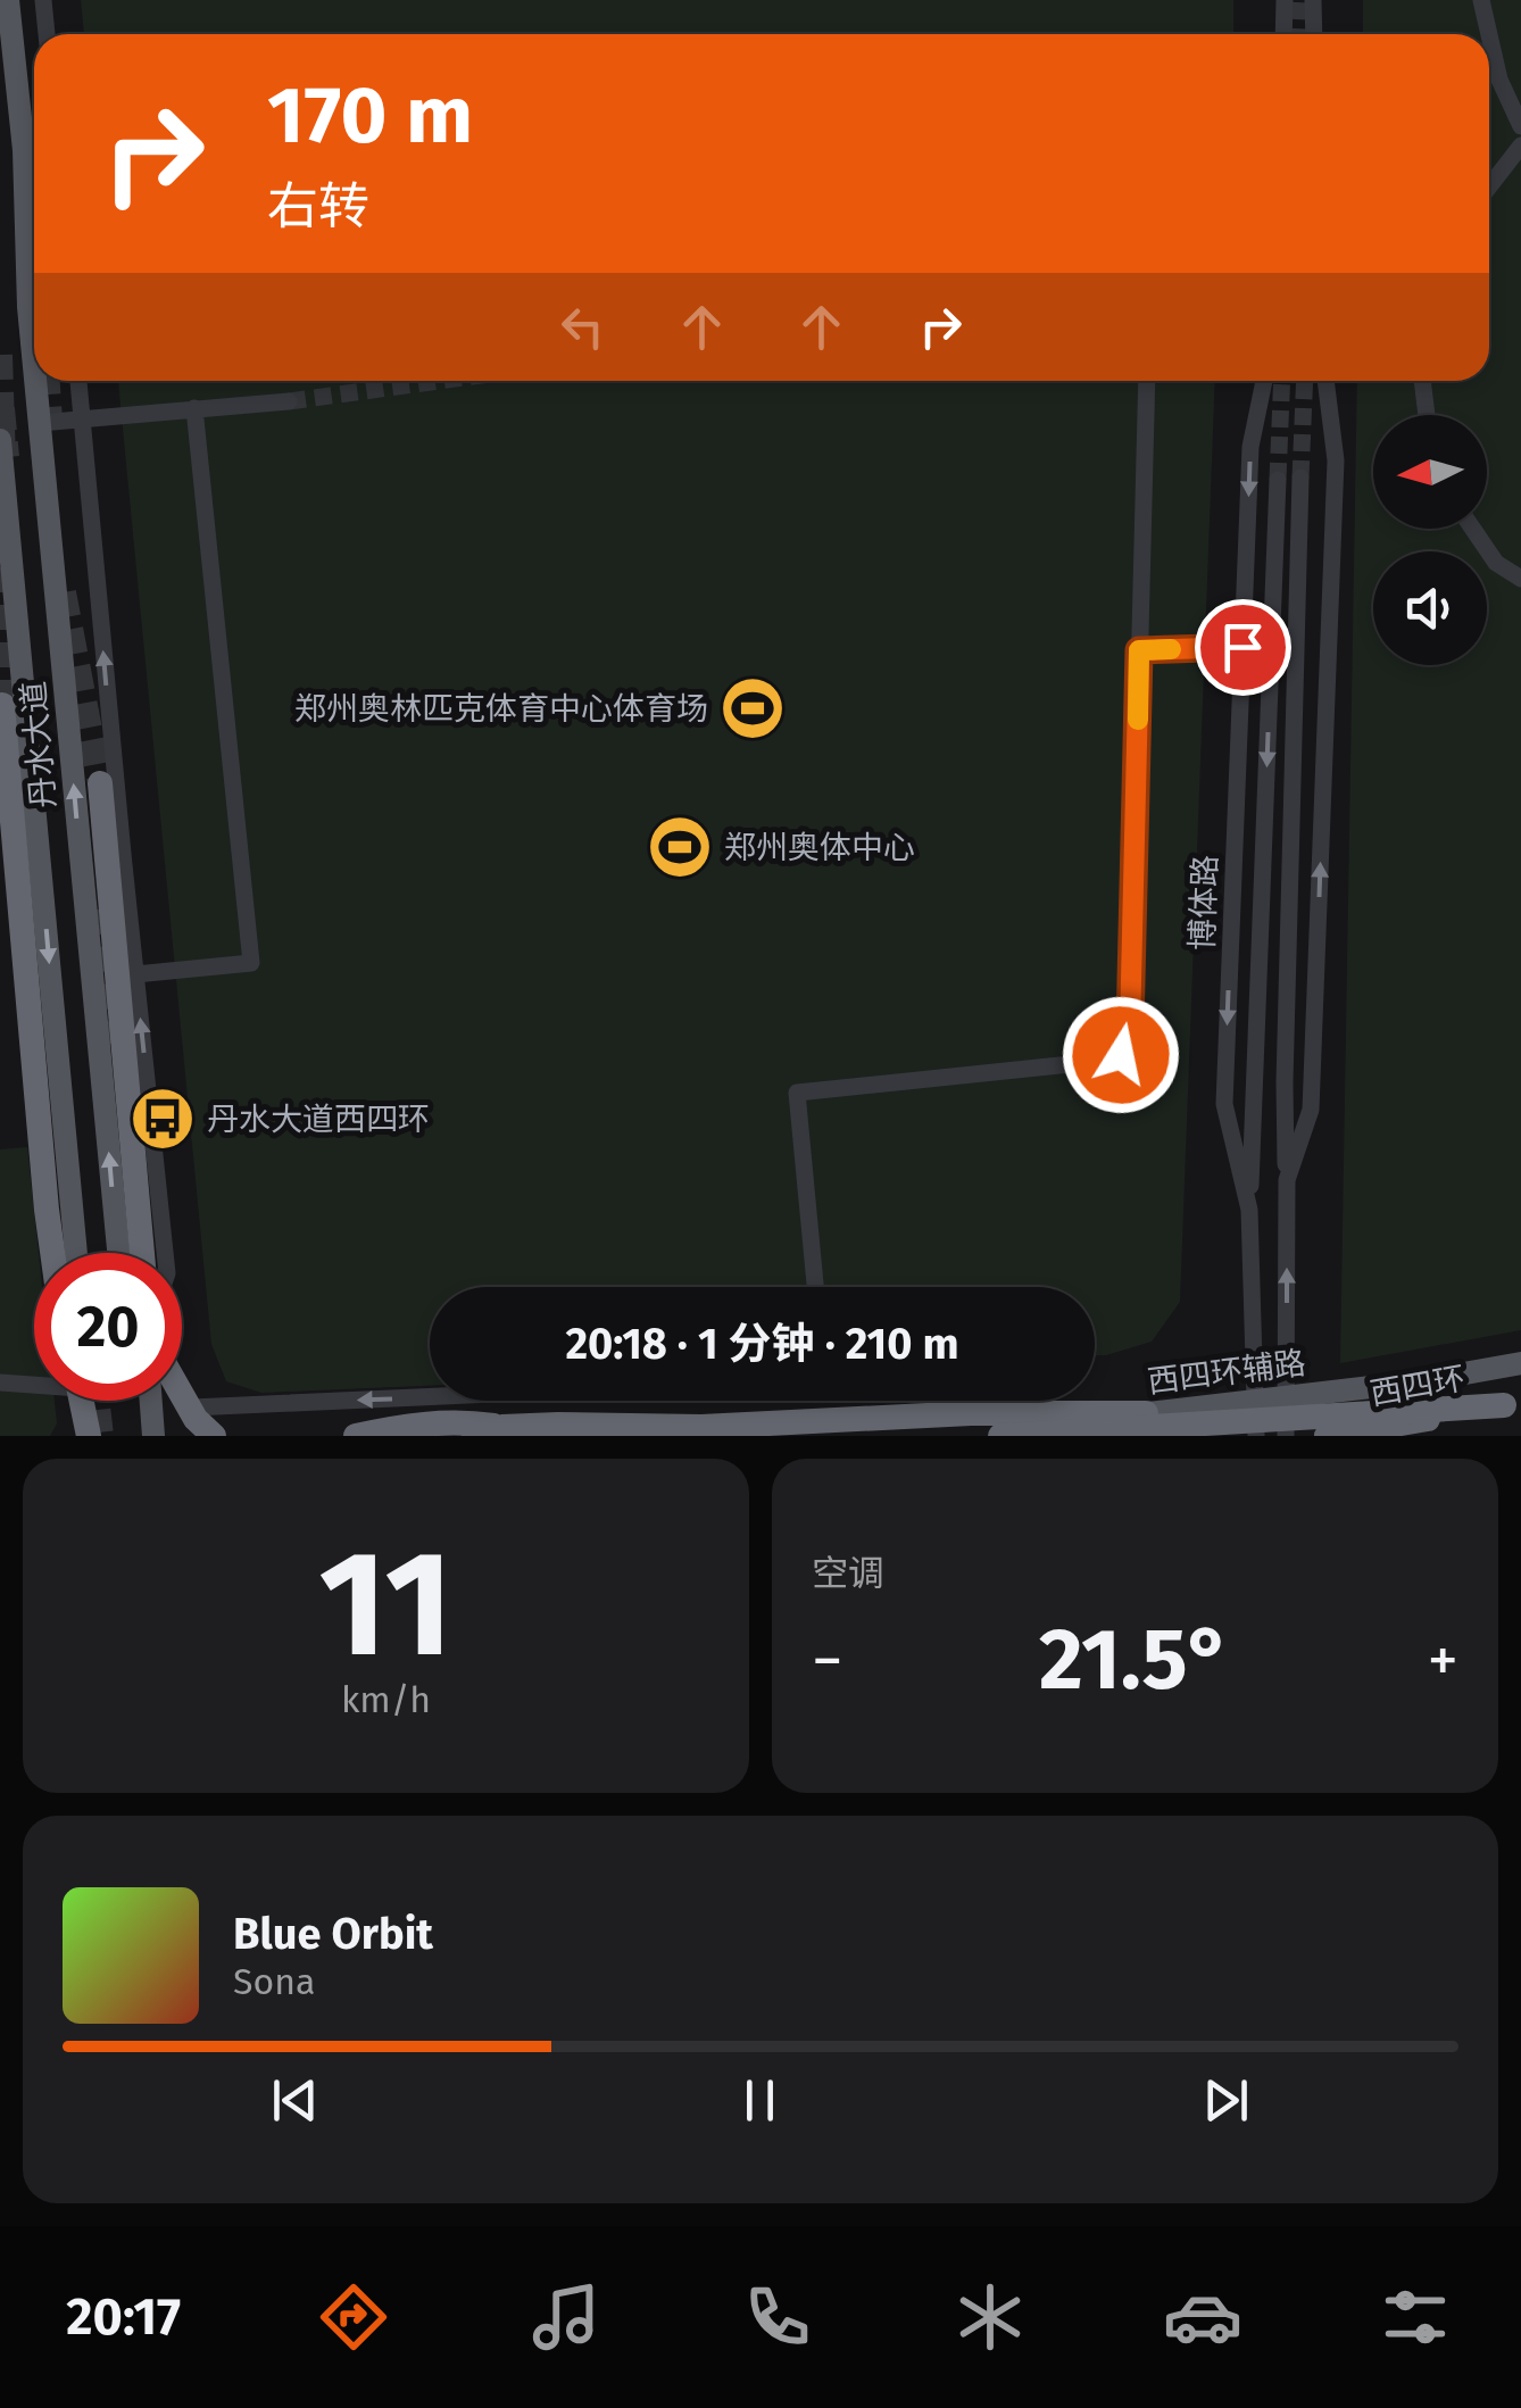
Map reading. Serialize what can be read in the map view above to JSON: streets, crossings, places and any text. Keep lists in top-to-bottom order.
{
  "streets": {
    "highway": ["西四环"],
    "main road": ["丹水大道", "西四环辅路"],
    "street": ["博体路"]
  },
  "crossings": [
    ["博体路", "西四环辅路"]
  ],
  "places": {
    "sports": ["郑州奥林匹克体育中心体育场", "郑州奥体中心"],
    "bus stop": ["丹水大道西四环"]
  },
  "north": "left",
  "page": {
    "turn": ["170 m", "右转"],
    "limit": "20",
    "trip": "20:18 · 1 分钟 · 210 m",
    "tile": [
      ["11", "km/h"],
      "空调"
    ],
    "heat": ["−", "21.5°", "+"],
    "song": ["Blue Orbit", "Sona"],
    "tabs": "20:17"
  }
}
